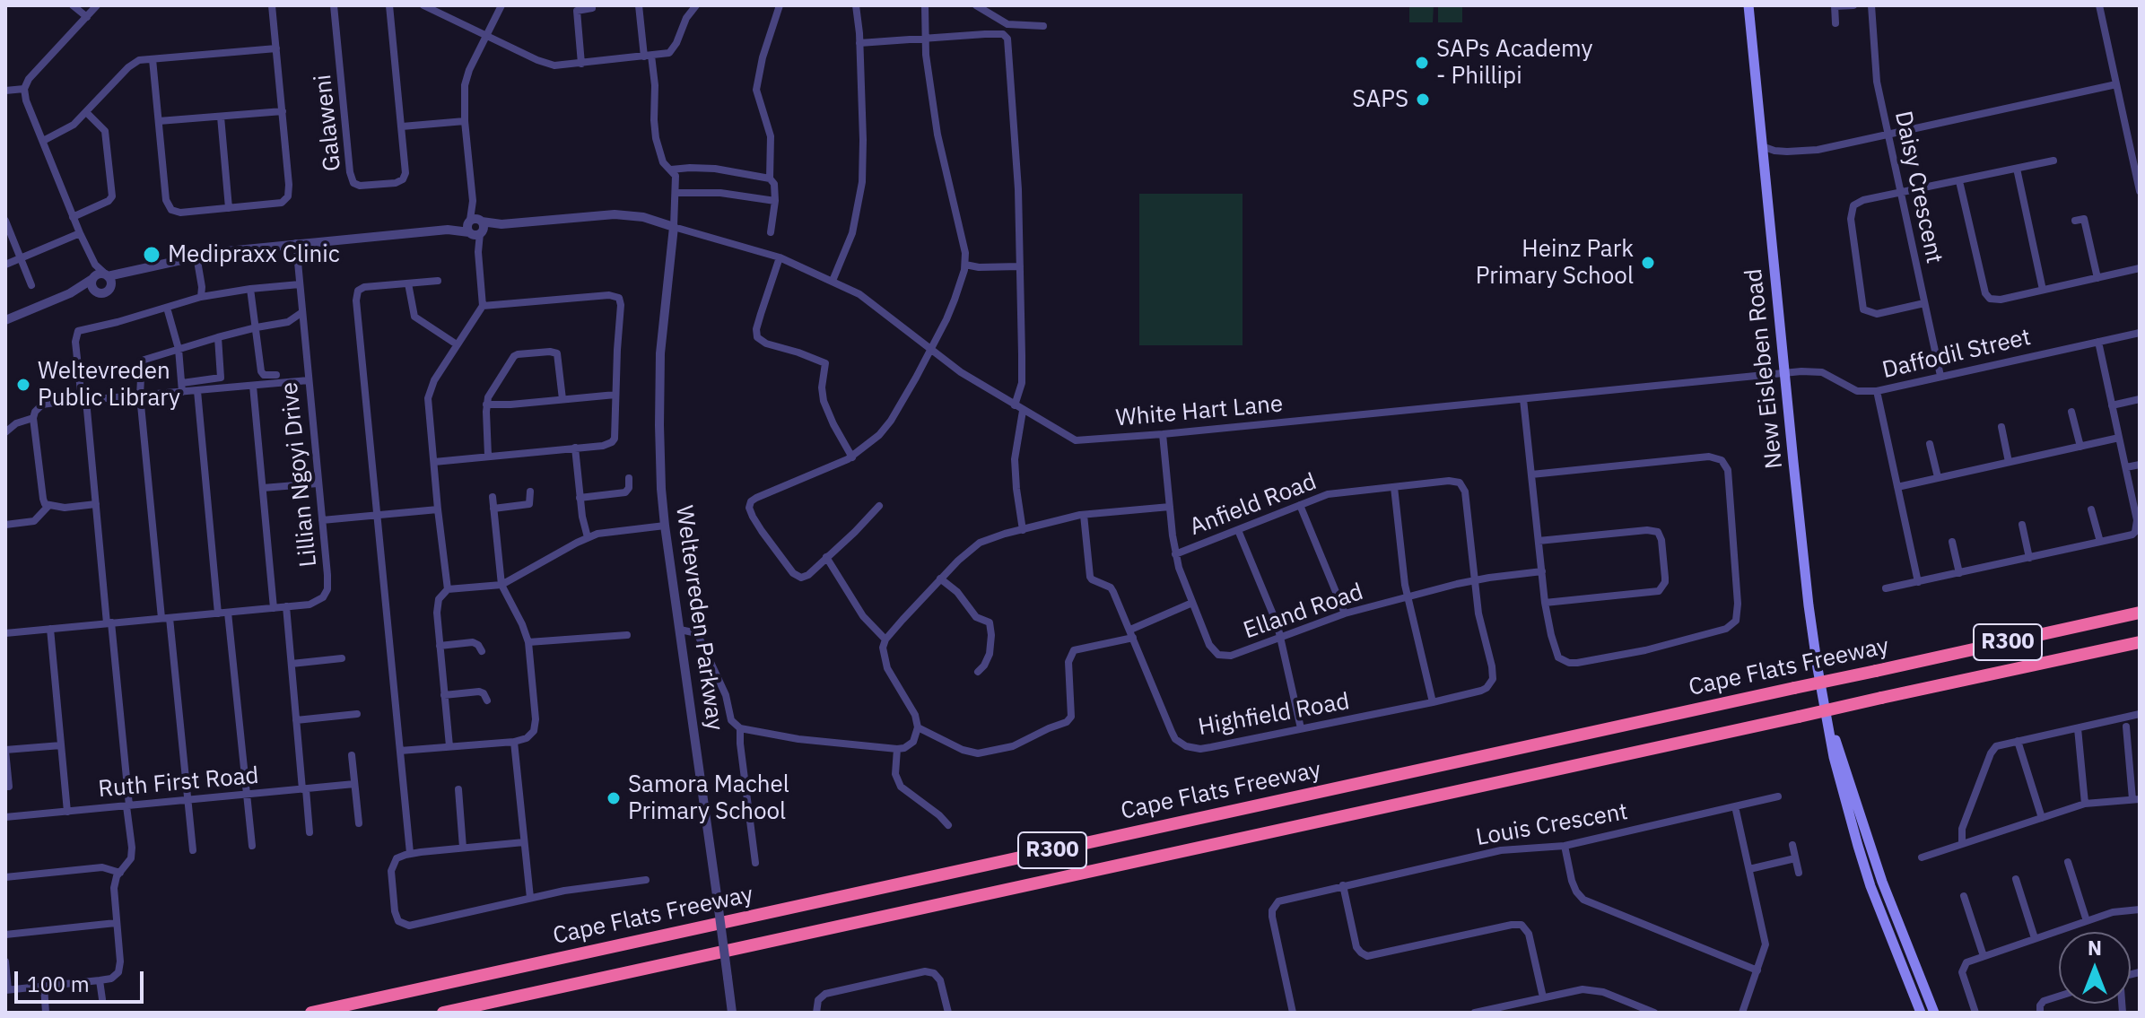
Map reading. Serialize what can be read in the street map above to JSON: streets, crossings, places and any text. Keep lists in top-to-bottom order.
{
  "streets": {
    "highway": ["R300", "Cape Flats Freeway"],
    "main road": ["New Eisleben Road"],
    "street": [
      "Galaweni",
      "Daisy Crescent",
      "Daffodil Street",
      "White Hart Lane",
      "Lillian Ngoyi Drive",
      "Anfield Road",
      "Elland Road",
      "Weltevreden Parkway",
      "Highfield Road",
      "Ruth First Road",
      "Louis Crescent"
    ]
  },
  "crossings": [
    ["Daisy Crescent", "Daffodil Street"],
    ["Daffodil Street", "New Eisleben Road"],
    ["Daffodil Street", "White Hart Lane"],
    ["New Eisleben Road", "White Hart Lane"],
    ["White Hart Lane", "Elland Road"],
    ["White Hart Lane", "Weltevreden Parkway"],
    ["Anfield Road", "Elland Road"],
    ["Anfield Road", "Highfield Road"],
    ["Elland Road", "Highfield Road"]
  ],
  "places": [
    "SAPs Academy - Phillipi",
    "SAPS",
    "Medipraxx Clinic",
    "Heinz Park Primary School",
    "Weltevreden Public Library",
    "Samora Machel Primary School"
  ],
  "scale_bar": "100 m",
  "north": "top"
}
